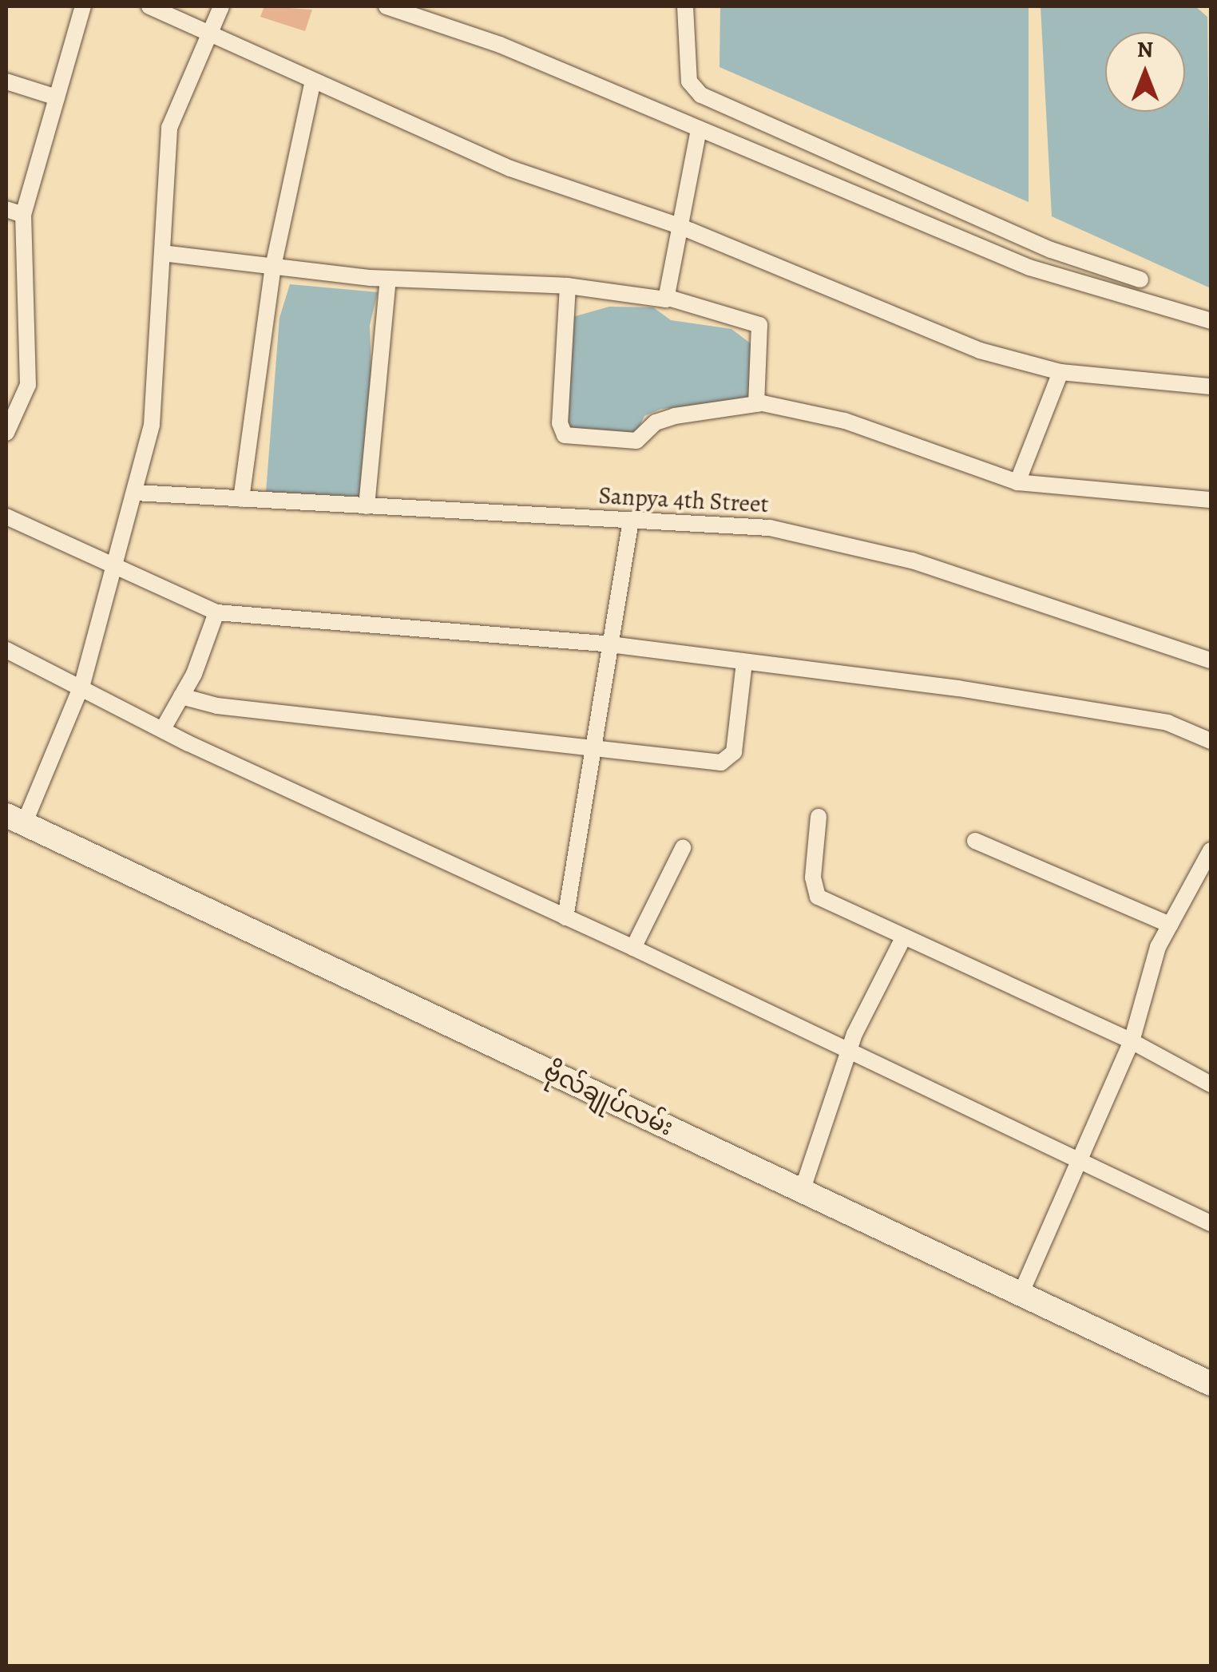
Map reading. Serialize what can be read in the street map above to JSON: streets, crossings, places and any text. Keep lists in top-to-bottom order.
{
  "streets": {
    "street": ["Sanpya 4th Street", "ဗိုလ်ချုပ်လမ်း"]
  },
  "north": "top"
}
